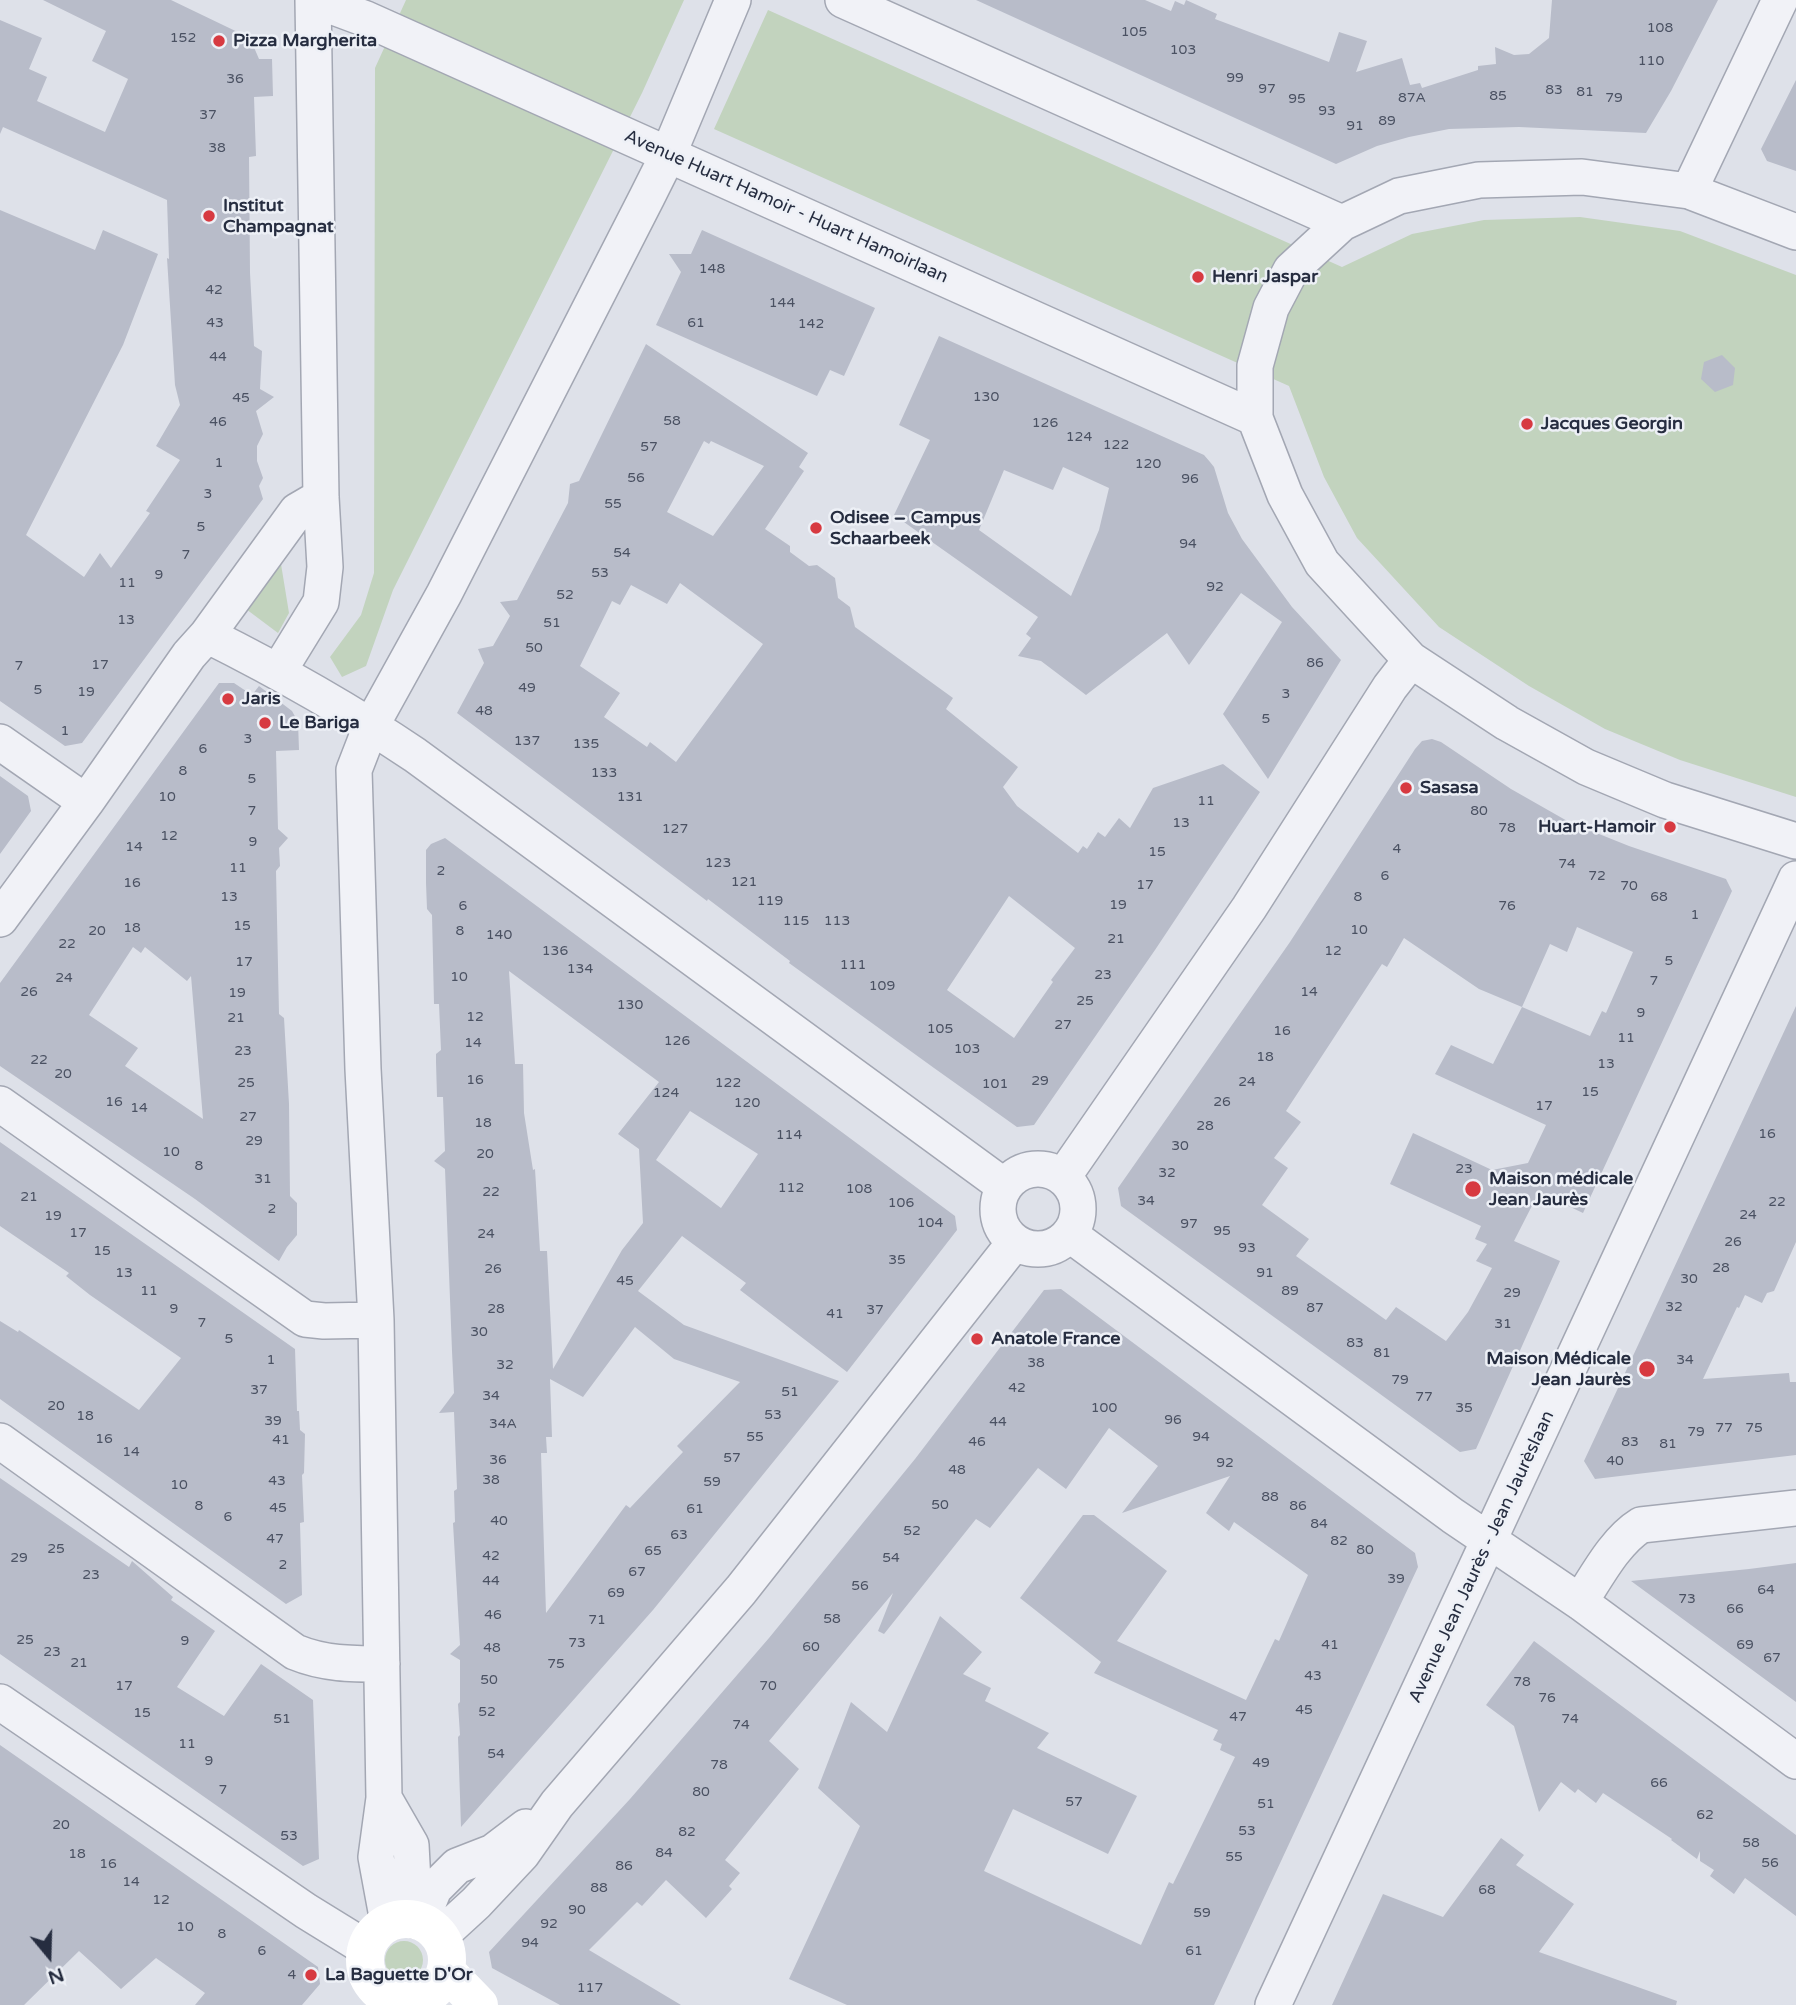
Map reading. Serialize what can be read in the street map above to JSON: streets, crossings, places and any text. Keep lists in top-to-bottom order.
{
  "streets": {
    "street": ["Avenue Huart Hamoir - Huart Hamoirlaan", "Avenue Jean Jaurès - Jean Jaurèslaan"]
  },
  "places": [
    "Pizza Margherita",
    "Institut Champagnat",
    "Henri Jaspar",
    "Jacques Georgin",
    "Odisee – Campus Schaarbeek",
    "Jaris",
    "Le Bariga",
    "Sasasa",
    "Huart-Hamoir",
    "Maison médicale Jean Jaurès",
    "Anatole France",
    "Maison Médicale Jean Jaurès",
    "La Baguette D'Or"
  ],
  "house_numbers": [
    "108",
    "105",
    "152",
    "103",
    "110",
    "99",
    "36",
    "97",
    "83",
    "81",
    "85",
    "87A",
    "79",
    "95",
    "93",
    "37",
    "89",
    "91",
    "38",
    "148",
    "42",
    "144",
    "43",
    "61",
    "142",
    "44",
    "130",
    "45",
    "58",
    "46",
    "126",
    "124",
    "122",
    "57",
    "1",
    "120",
    "56",
    "96",
    "3",
    "55",
    "5",
    "94",
    "54",
    "7",
    "53",
    "9",
    "11",
    "92",
    "52",
    "13",
    "51",
    "50",
    "86",
    "17",
    "7",
    "49",
    "5",
    "19",
    "3",
    "48",
    "5",
    "1",
    "3",
    "137",
    "135",
    "6",
    "8",
    "133",
    "5",
    "10",
    "131",
    "11",
    "7",
    "80",
    "13",
    "78",
    "127",
    "12",
    "9",
    "14",
    "4",
    "15",
    "123",
    "74",
    "11",
    "2",
    "6",
    "72",
    "121",
    "16",
    "17",
    "70",
    "13",
    "8",
    "68",
    "119",
    "19",
    "6",
    "76",
    "1",
    "115",
    "113",
    "15",
    "18",
    "10",
    "20",
    "8",
    "140",
    "21",
    "22",
    "136",
    "12",
    "5",
    "17",
    "111",
    "134",
    "23",
    "10",
    "24",
    "7",
    "109",
    "26",
    "14",
    "19",
    "25",
    "130",
    "9",
    "12",
    "21",
    "27",
    "105",
    "16",
    "11",
    "126",
    "14",
    "103",
    "23",
    "18",
    "22",
    "13",
    "20",
    "16",
    "29",
    "24",
    "25",
    "122",
    "101",
    "15",
    "124",
    "16",
    "26",
    "120",
    "17",
    "14",
    "27",
    "18",
    "28",
    "16",
    "114",
    "29",
    "30",
    "10",
    "20",
    "8",
    "23",
    "32",
    "31",
    "112",
    "108",
    "22",
    "21",
    "34",
    "22",
    "106",
    "2",
    "24",
    "19",
    "104",
    "97",
    "95",
    "17",
    "24",
    "26",
    "93",
    "15",
    "35",
    "28",
    "26",
    "13",
    "91",
    "30",
    "45",
    "11",
    "89",
    "29",
    "32",
    "87",
    "9",
    "28",
    "37",
    "41",
    "7",
    "31",
    "30",
    "5",
    "83",
    "81",
    "1",
    "34",
    "38",
    "32",
    "79",
    "42",
    "37",
    "51",
    "34",
    "77",
    "20",
    "100",
    "35",
    "53",
    "18",
    "96",
    "39",
    "44",
    "34A",
    "77",
    "75",
    "79",
    "55",
    "94",
    "16",
    "41",
    "46",
    "83",
    "81",
    "14",
    "57",
    "36",
    "40",
    "92",
    "48",
    "38",
    "43",
    "59",
    "10",
    "88",
    "50",
    "8",
    "86",
    "45",
    "61",
    "6",
    "40",
    "84",
    "52",
    "63",
    "47",
    "82",
    "25",
    "80",
    "65",
    "42",
    "29",
    "54",
    "2",
    "67",
    "23",
    "39",
    "44",
    "56",
    "64",
    "69",
    "73",
    "66",
    "46",
    "58",
    "71",
    "25",
    "9",
    "73",
    "41",
    "69",
    "60",
    "48",
    "23",
    "67",
    "21",
    "75",
    "43",
    "50",
    "78",
    "17",
    "70",
    "76",
    "45",
    "52",
    "15",
    "47",
    "51",
    "74",
    "74",
    "11",
    "54",
    "9",
    "49",
    "78",
    "66",
    "7",
    "80",
    "57",
    "51",
    "62",
    "20",
    "53",
    "82",
    "53",
    "58",
    "84",
    "18",
    "55",
    "56",
    "16",
    "86",
    "14",
    "88",
    "68",
    "12",
    "90",
    "59",
    "92",
    "10",
    "8",
    "94",
    "6",
    "61",
    "4",
    "117"
  ],
  "north": "bottom"
}
